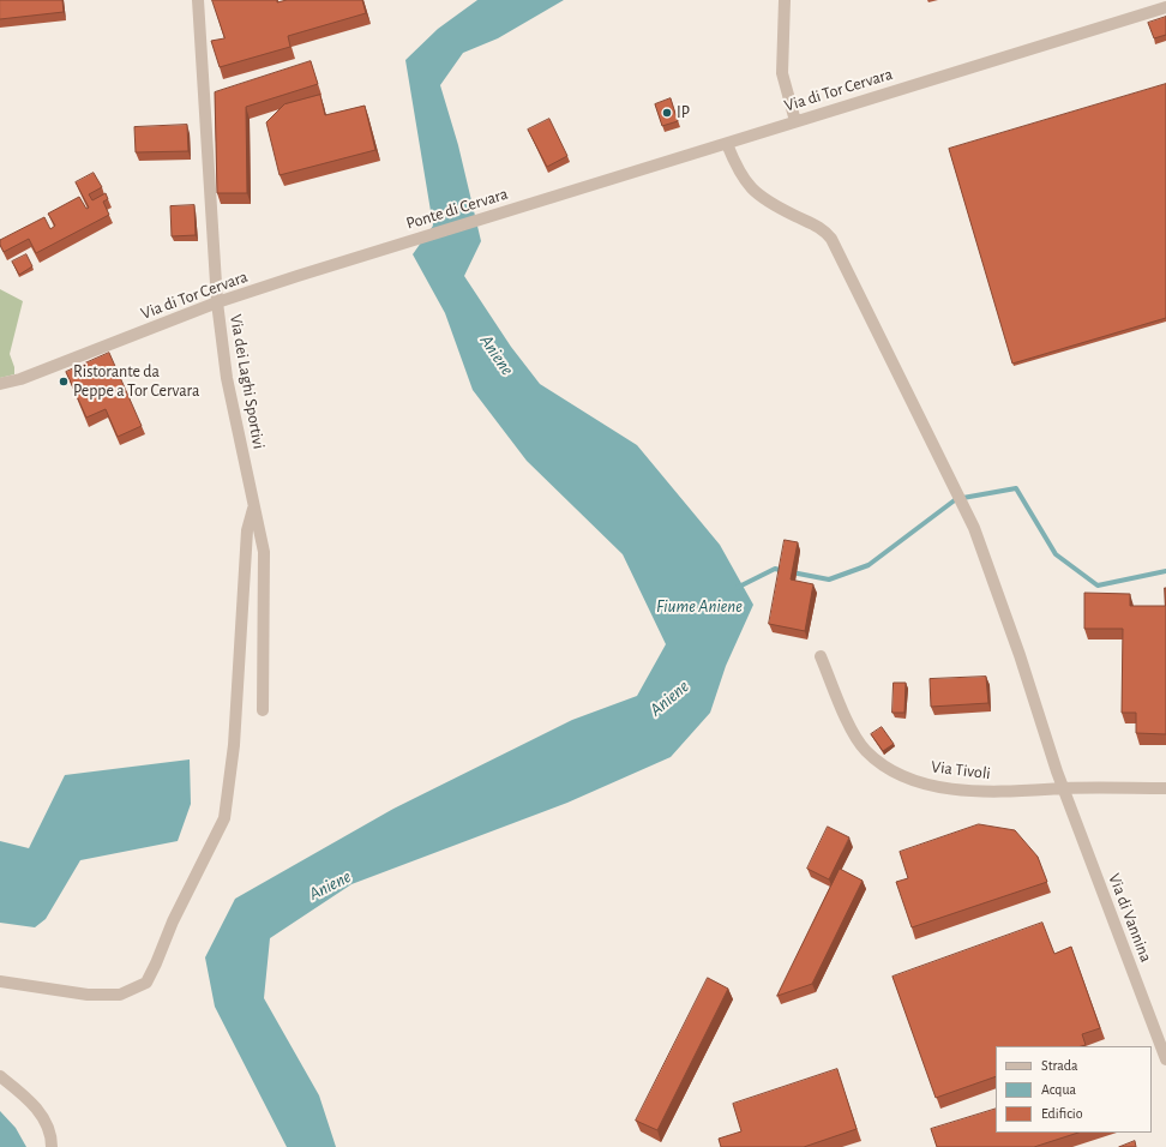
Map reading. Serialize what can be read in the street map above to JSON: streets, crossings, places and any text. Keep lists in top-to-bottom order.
{
  "streets": {
    "street": [
      "Via di Tor Cervara",
      "Ponte di Cervara",
      "Via dei Laghi Sportivi",
      "Via Tivoli",
      "Via di Vannina"
    ]
  },
  "crossings": [
    ["Via di Tor Cervara", "Ponte di Cervara"],
    ["Via di Tor Cervara", "Via dei Laghi Sportivi"],
    ["Via di Tor Cervara", "Via di Vannina"],
    ["Via Tivoli", "Via di Vannina"]
  ],
  "water": ["Aniene", "Fiume Aniene"],
  "places": ["IP", "Ristorante da Peppe a Tor Cervara"],
  "legend": ["Strada", "Acqua", "Edificio"]
}
